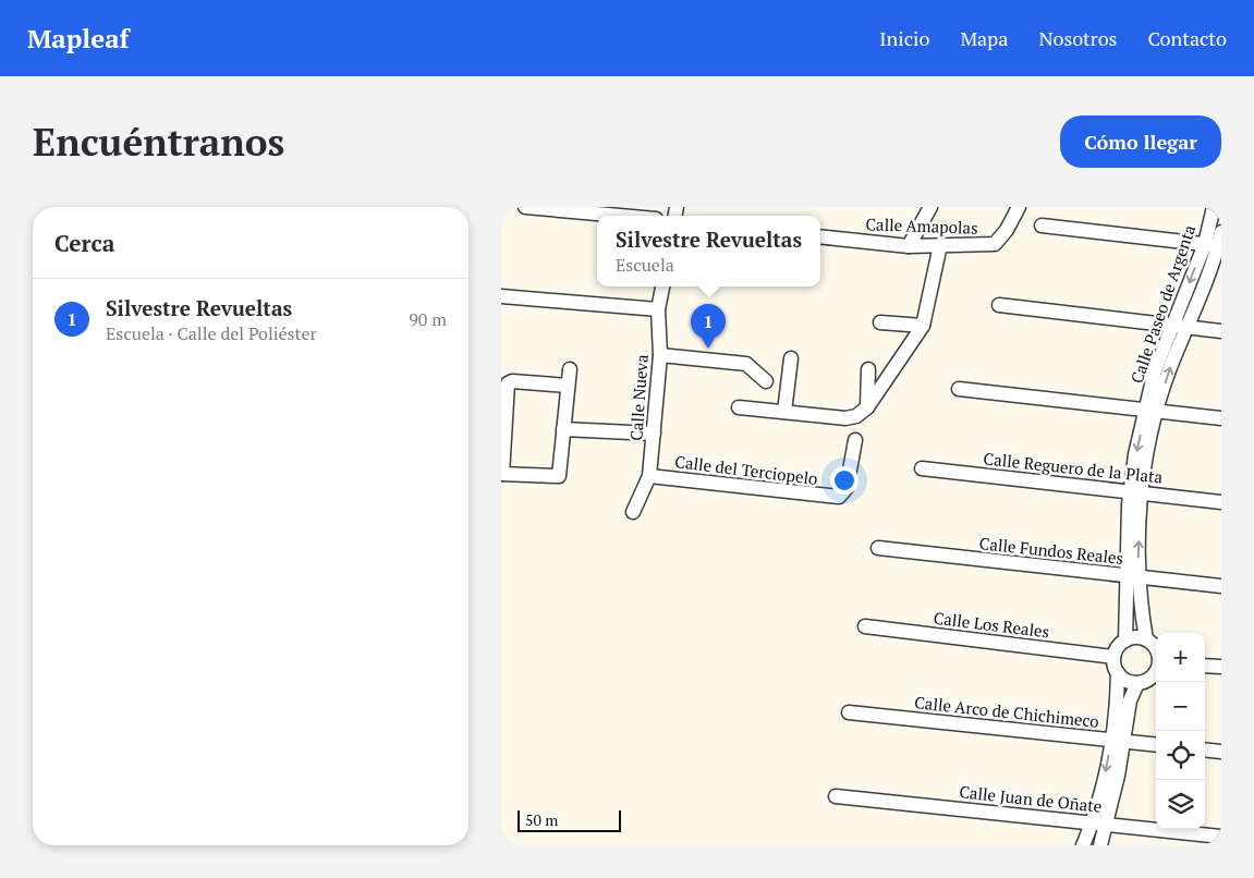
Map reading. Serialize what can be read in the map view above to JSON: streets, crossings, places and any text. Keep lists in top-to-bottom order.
{
  "streets": {
    "street": [
      "Calle Amapolas",
      "Calle Paseo de Argenta",
      "Calle Nueva",
      "Calle Reguero de la Plata",
      "Calle del Terciopelo",
      "Calle Fundos Reales",
      "Calle Los Reales",
      "Calle Arco de Chichimeco",
      "Calle Juan de Oñate"
    ]
  },
  "crossings": [
    ["Calle Paseo de Argenta", "Calle Reguero de la Plata"],
    ["Calle Paseo de Argenta", "Calle Fundos Reales"],
    ["Calle Nueva", "Calle del Terciopelo"]
  ],
  "scale_bar": "50 m",
  "page": {
    "header": "Mapleaf",
    "nav": [
      "Inicio",
      "Mapa",
      "Nosotros",
      "Contacto"
    ],
    "buttons": "Cómo llegar",
    "title": "Encuéntranos",
    "heading": "Cerca",
    "popup": ["Silvestre Revueltas", "Escuela"],
    "list": [
      {
        "mark": "1",
        "name": "Silvestre Revueltas",
        "note": "Escuela · Calle del Poliéster",
        "value": "90 m"
      }
    ],
    "pins": "1",
    "map_buttons": ["+", "−"],
    "scale": "50 m"
  }
}
